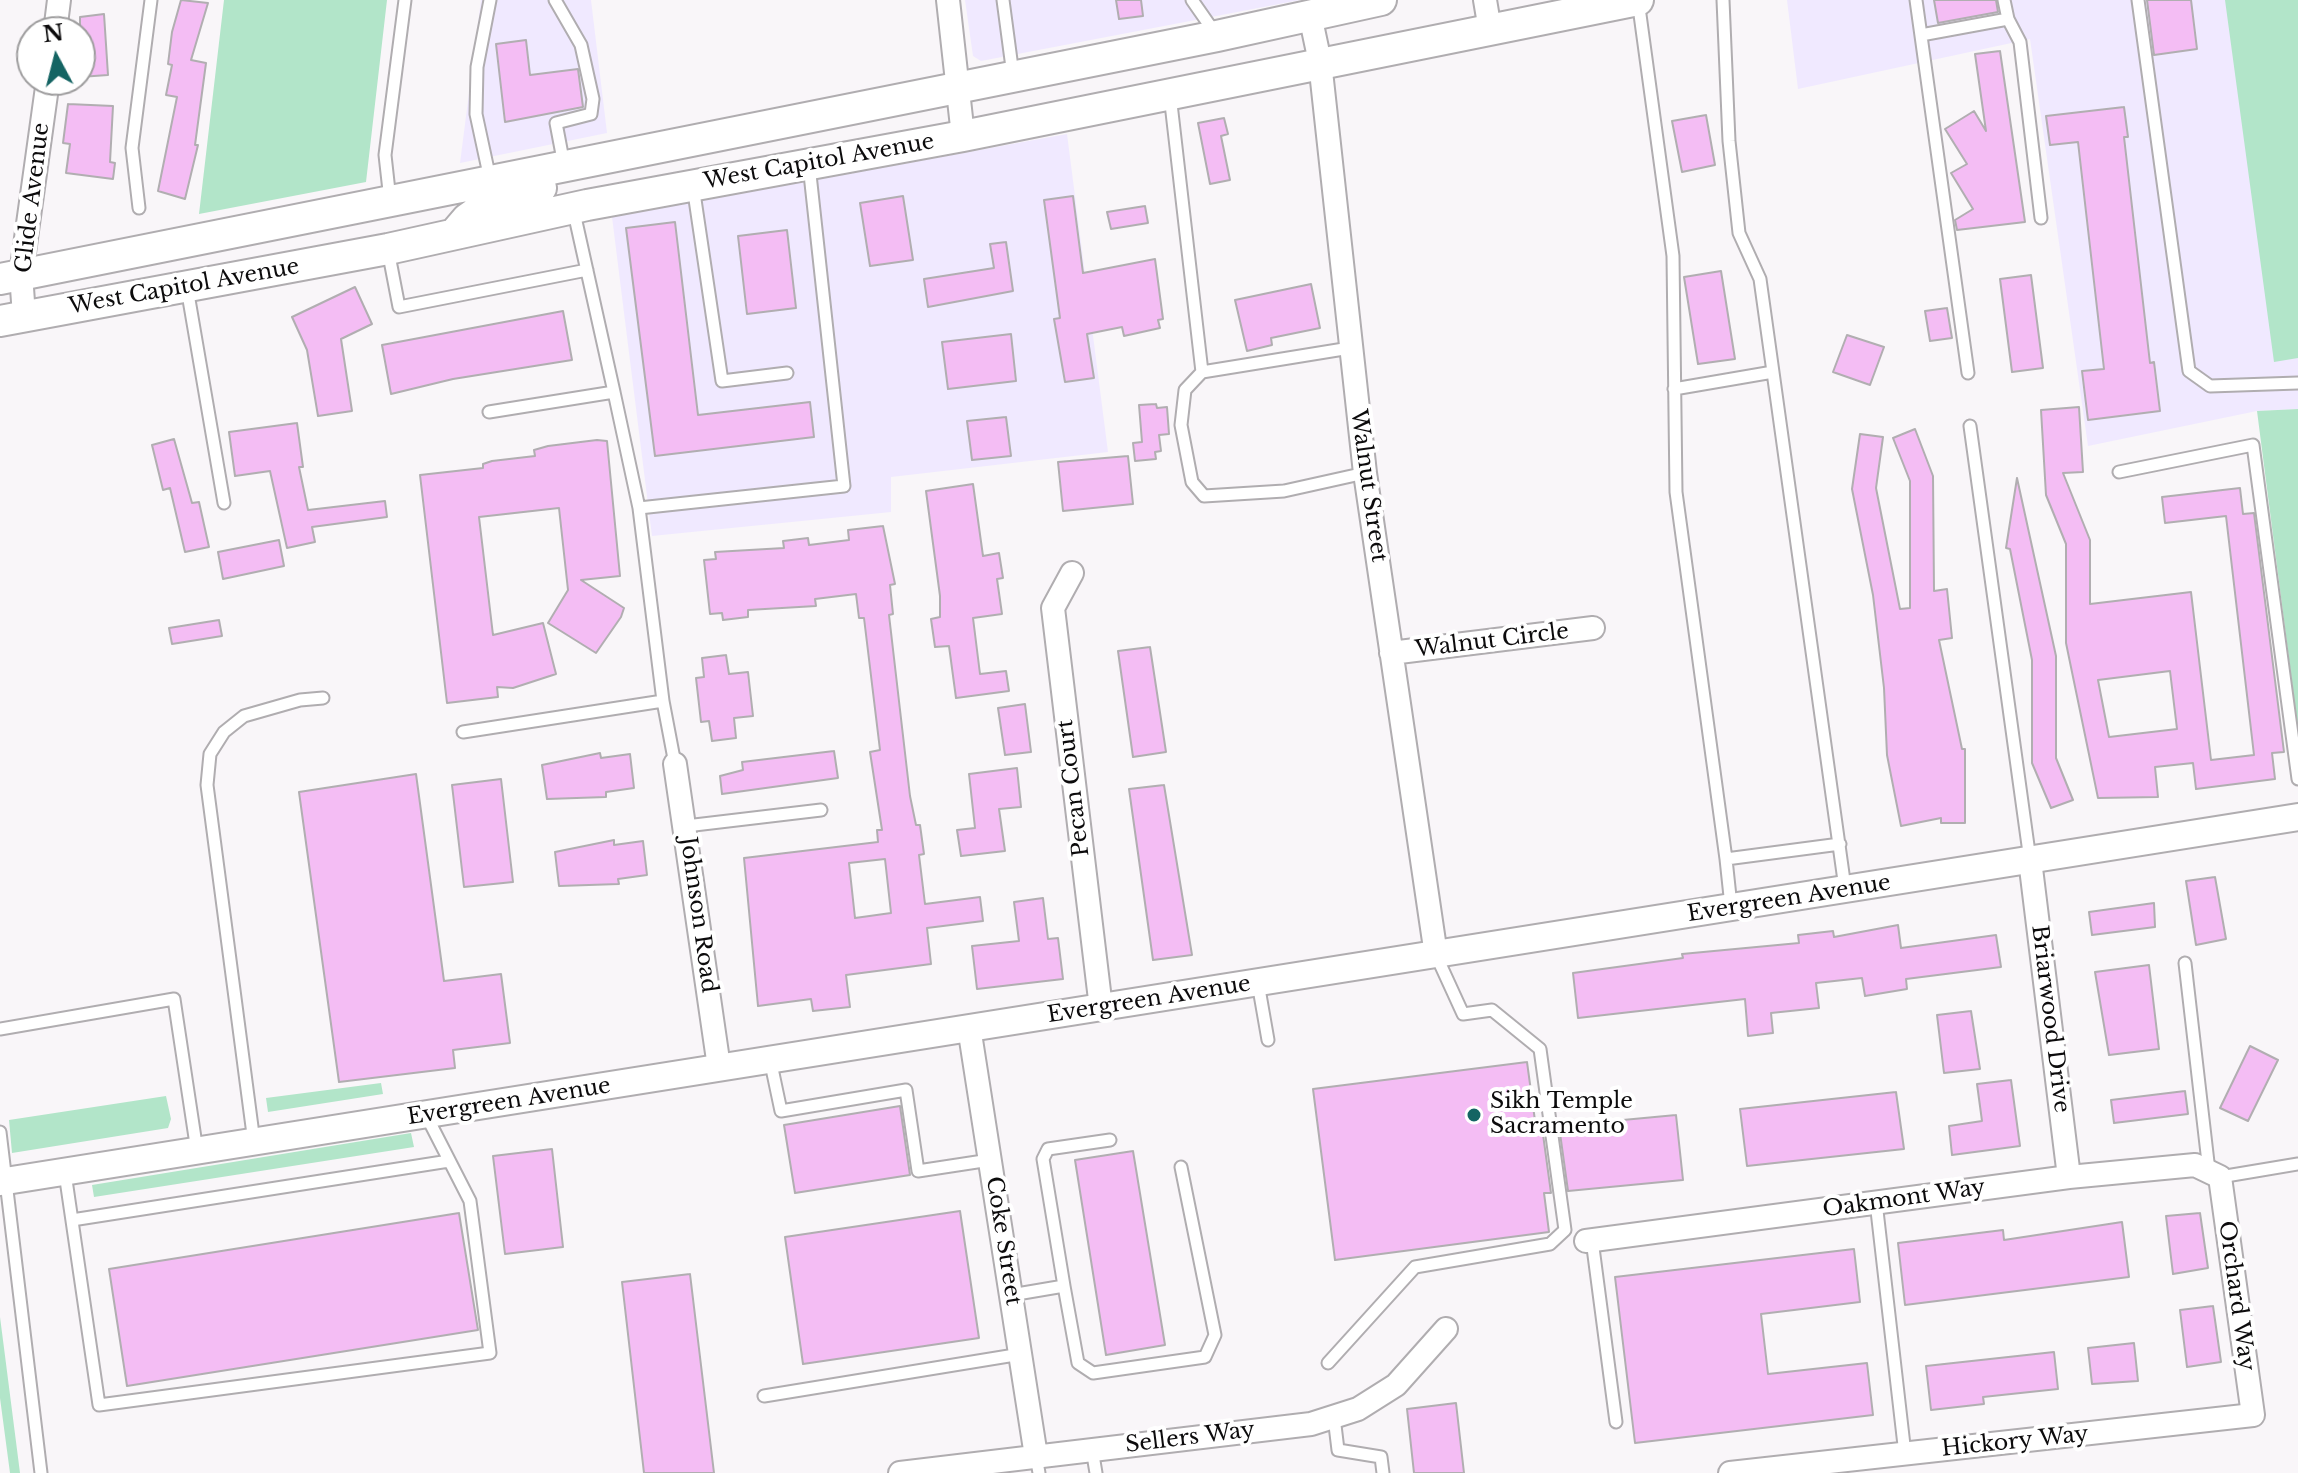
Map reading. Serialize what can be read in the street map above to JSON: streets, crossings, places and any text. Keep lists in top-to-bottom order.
{
  "streets": {
    "main road": ["West Capitol Avenue"],
    "street": [
      "Glide Avenue",
      "Walnut Street",
      "Walnut Circle",
      "Pecan Court",
      "Evergreen Avenue",
      "Johnson Road",
      "Briarwood Drive",
      "Oakmont Way",
      "Coke Street",
      "Orchard Way",
      "Sellers Way",
      "Hickory Way"
    ]
  },
  "crossings": [
    ["West Capitol Avenue", "Glide Avenue"],
    ["West Capitol Avenue", "Walnut Street"],
    ["Walnut Street", "Walnut Circle"],
    ["Walnut Street", "Evergreen Avenue"],
    ["Pecan Court", "Evergreen Avenue"],
    ["Evergreen Avenue", "Johnson Road"],
    ["Evergreen Avenue", "Briarwood Drive"],
    ["Evergreen Avenue", "Coke Street"],
    ["Briarwood Drive", "Oakmont Way"],
    ["Oakmont Way", "Orchard Way"],
    ["Coke Street", "Sellers Way"],
    ["Orchard Way", "Hickory Way"]
  ],
  "places": ["Sikh Temple Sacramento"],
  "north": "top"
}
